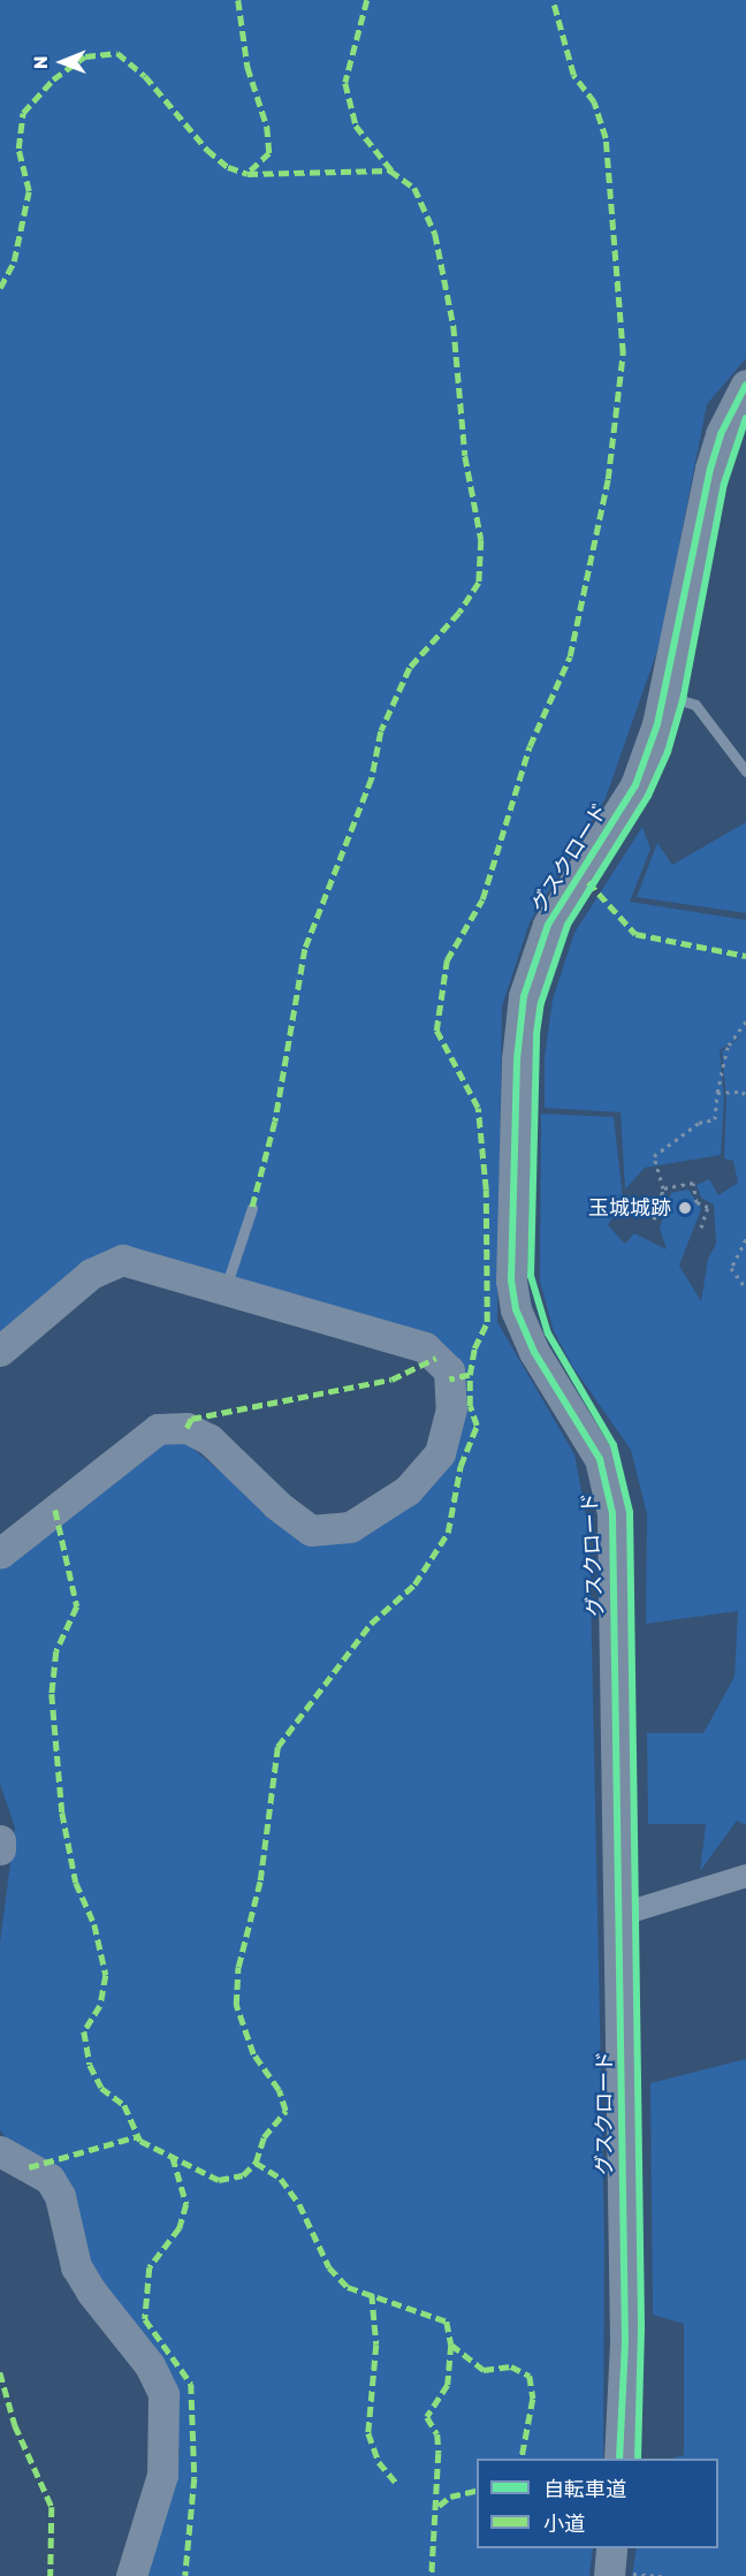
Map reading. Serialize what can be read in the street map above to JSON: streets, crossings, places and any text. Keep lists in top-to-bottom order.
{
  "streets": {
    "street": ["グスクロード"]
  },
  "places": ["玉城城跡"],
  "legend": ["自転車道", "小道"],
  "north": "left"
}
